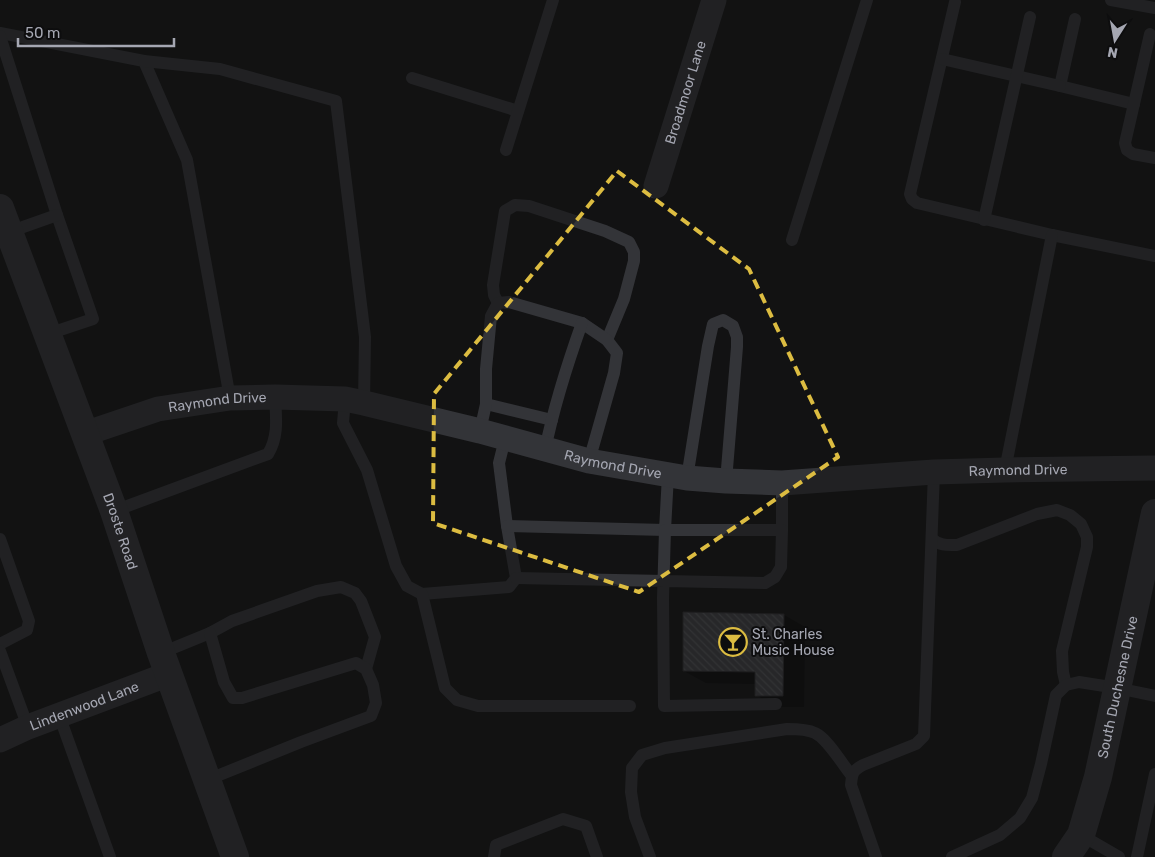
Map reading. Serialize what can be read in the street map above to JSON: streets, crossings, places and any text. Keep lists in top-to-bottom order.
{
  "streets": {
    "street": [
      "Broadmoor Lane",
      "Raymond Drive",
      "Droste Road",
      "South Duchesne Drive",
      "Lindenwood Lane"
    ]
  },
  "crossings": [
    ["Raymond Drive", "Droste Road"],
    ["Droste Road", "Lindenwood Lane"]
  ],
  "places": {
    "bar": ["St. Charles Music House"]
  },
  "scale_bar": "50 m",
  "north": "bottom"
}
